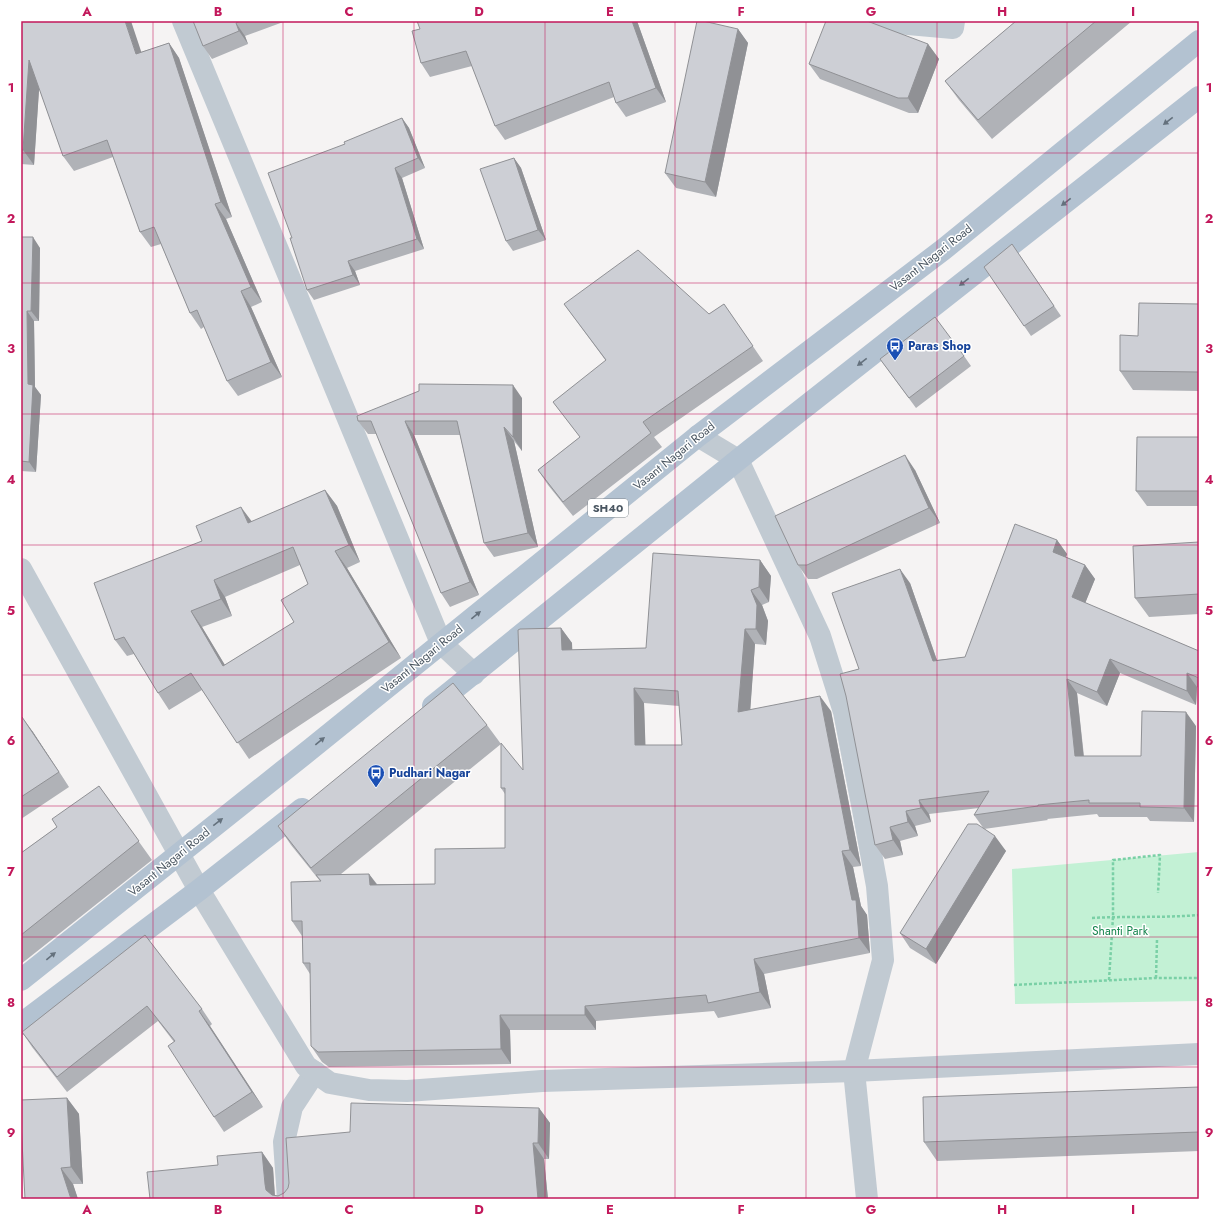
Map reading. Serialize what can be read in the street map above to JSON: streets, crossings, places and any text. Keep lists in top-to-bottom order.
{
  "streets": {
    "main road": ["Vasant Nagari Road", "SH40"]
  },
  "parks": ["Shanti Park"],
  "places": {
    "bus stop": ["Paras Shop", "Pudhari Nagar"]
  },
  "grid": {
    "columns": [
      "A",
      "B",
      "C",
      "D",
      "E",
      "F",
      "G",
      "H",
      "I"
    ],
    "rows": [
      "1",
      "2",
      "3",
      "4",
      "5",
      "6",
      "7",
      "8",
      "9"
    ]
  }
}
